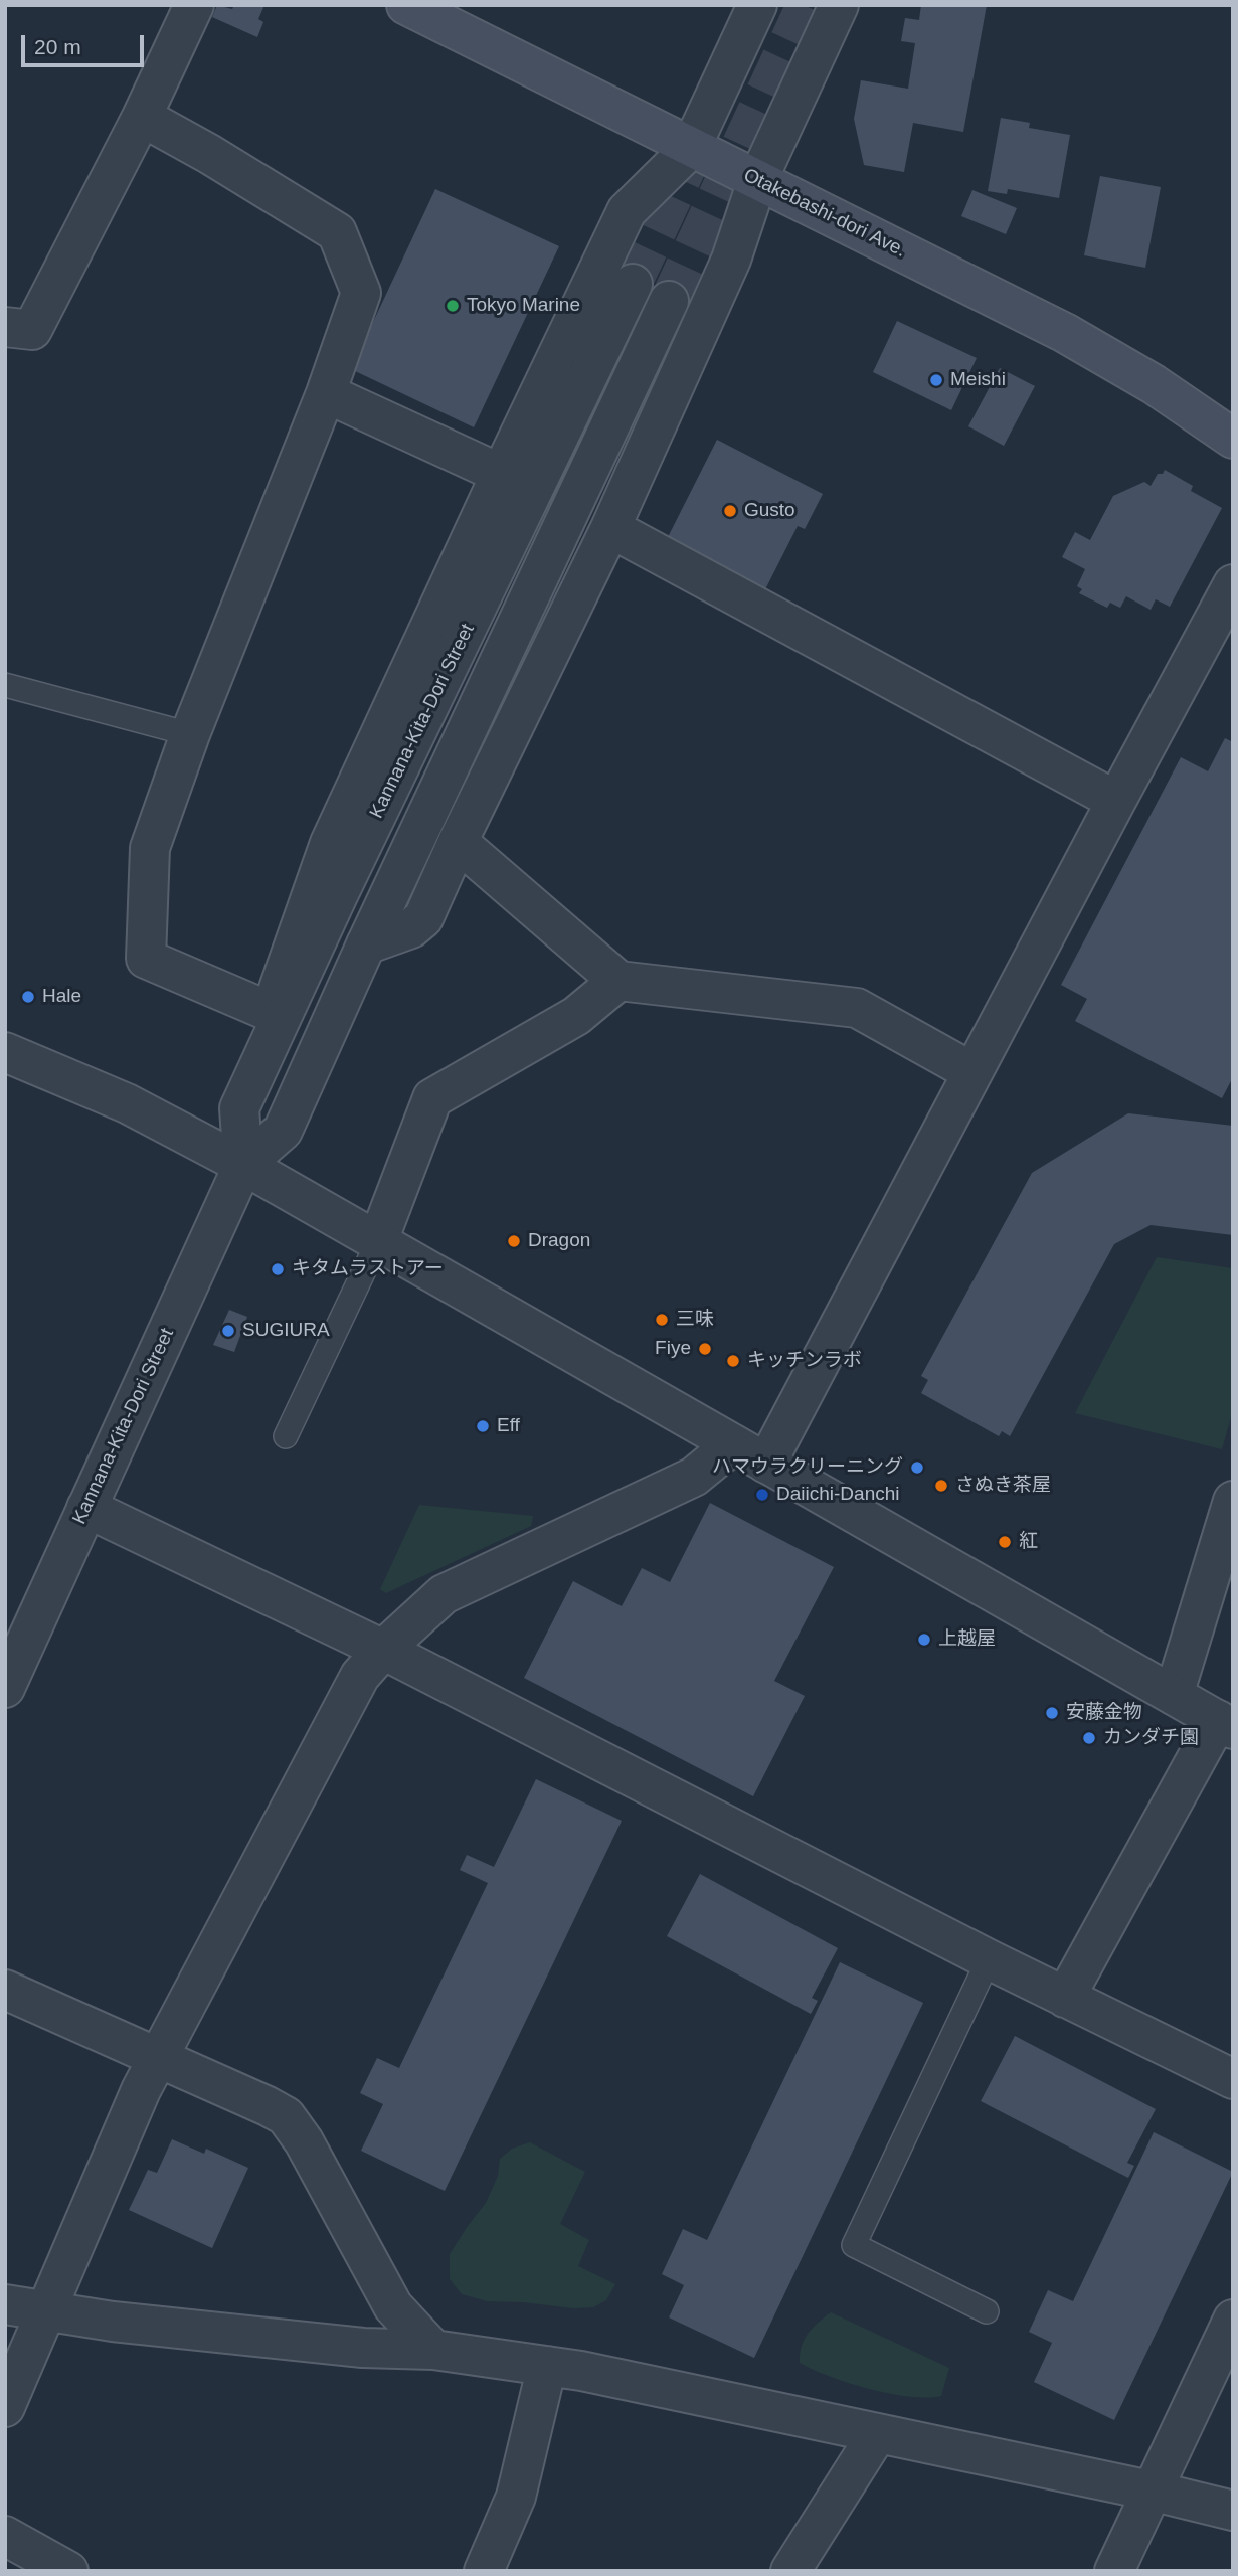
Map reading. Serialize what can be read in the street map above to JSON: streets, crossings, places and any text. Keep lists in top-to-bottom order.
{
  "streets": {
    "main road": ["Otakebashi-dori Ave."],
    "street": ["Kannana-Kita-Dori Street"]
  },
  "places": [
    "Tokyo Marine",
    "Meishi",
    "Gusto",
    "Hale",
    "Dragon",
    "キタムラストアー",
    "三味",
    "SUGIURA",
    "Fiye",
    "キッチンラボ",
    "Eff",
    "ハマウラクリーニング",
    "さぬき茶屋",
    "Daiichi-Danchi",
    "紅",
    "上越屋",
    "安藤金物",
    "カンダチ園"
  ],
  "scale_bar": "20 m"
}
